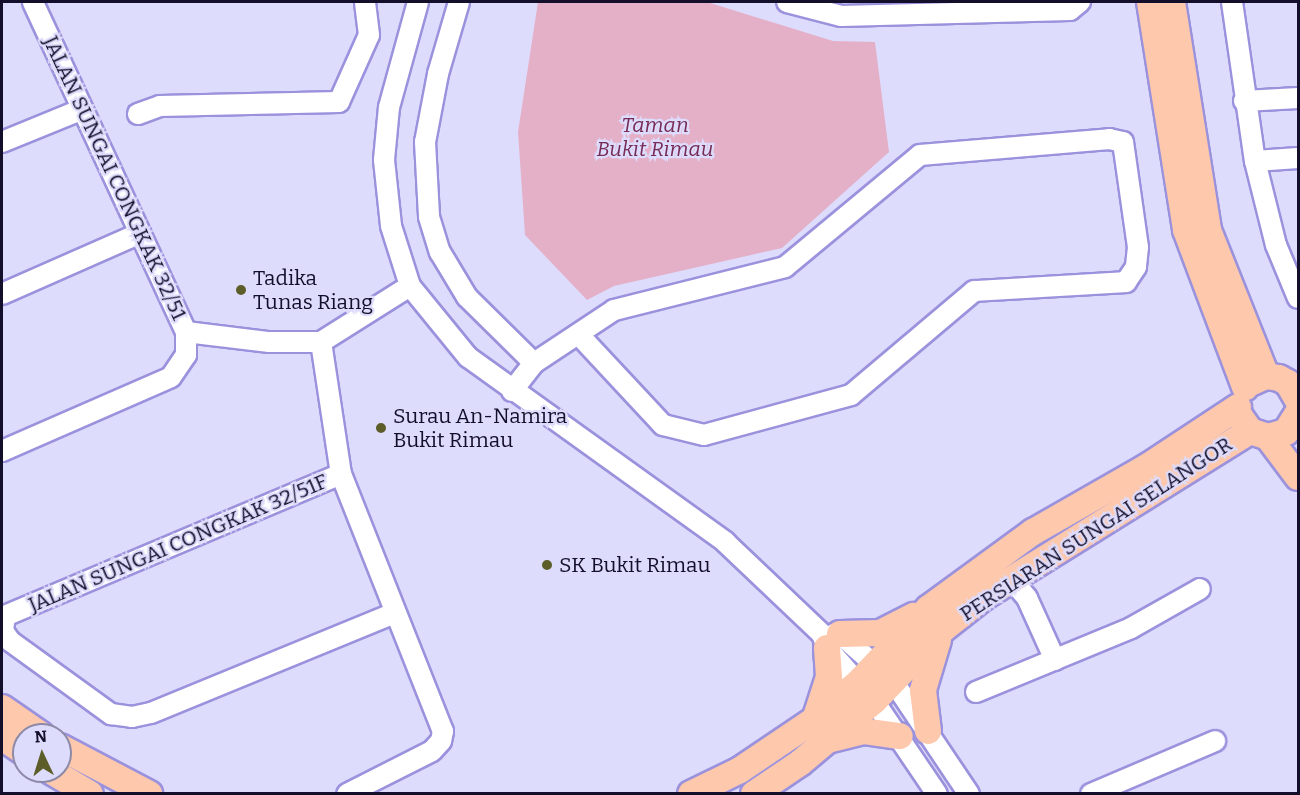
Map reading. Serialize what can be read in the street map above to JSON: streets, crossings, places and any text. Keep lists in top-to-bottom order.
{
  "streets": {
    "main road": ["PERSIARAN SUNGAI SELANGOR"],
    "street": ["JALAN SUNGAI CONGKAK 32/51", "JALAN SUNGAI CONGKAK 32/51F"]
  },
  "parks": ["Taman Bukit Rimau"],
  "places": ["Tadika Tunas Riang", "Surau An-Namira Bukit Rimau", "SK Bukit Rimau"],
  "north": "top"
}
